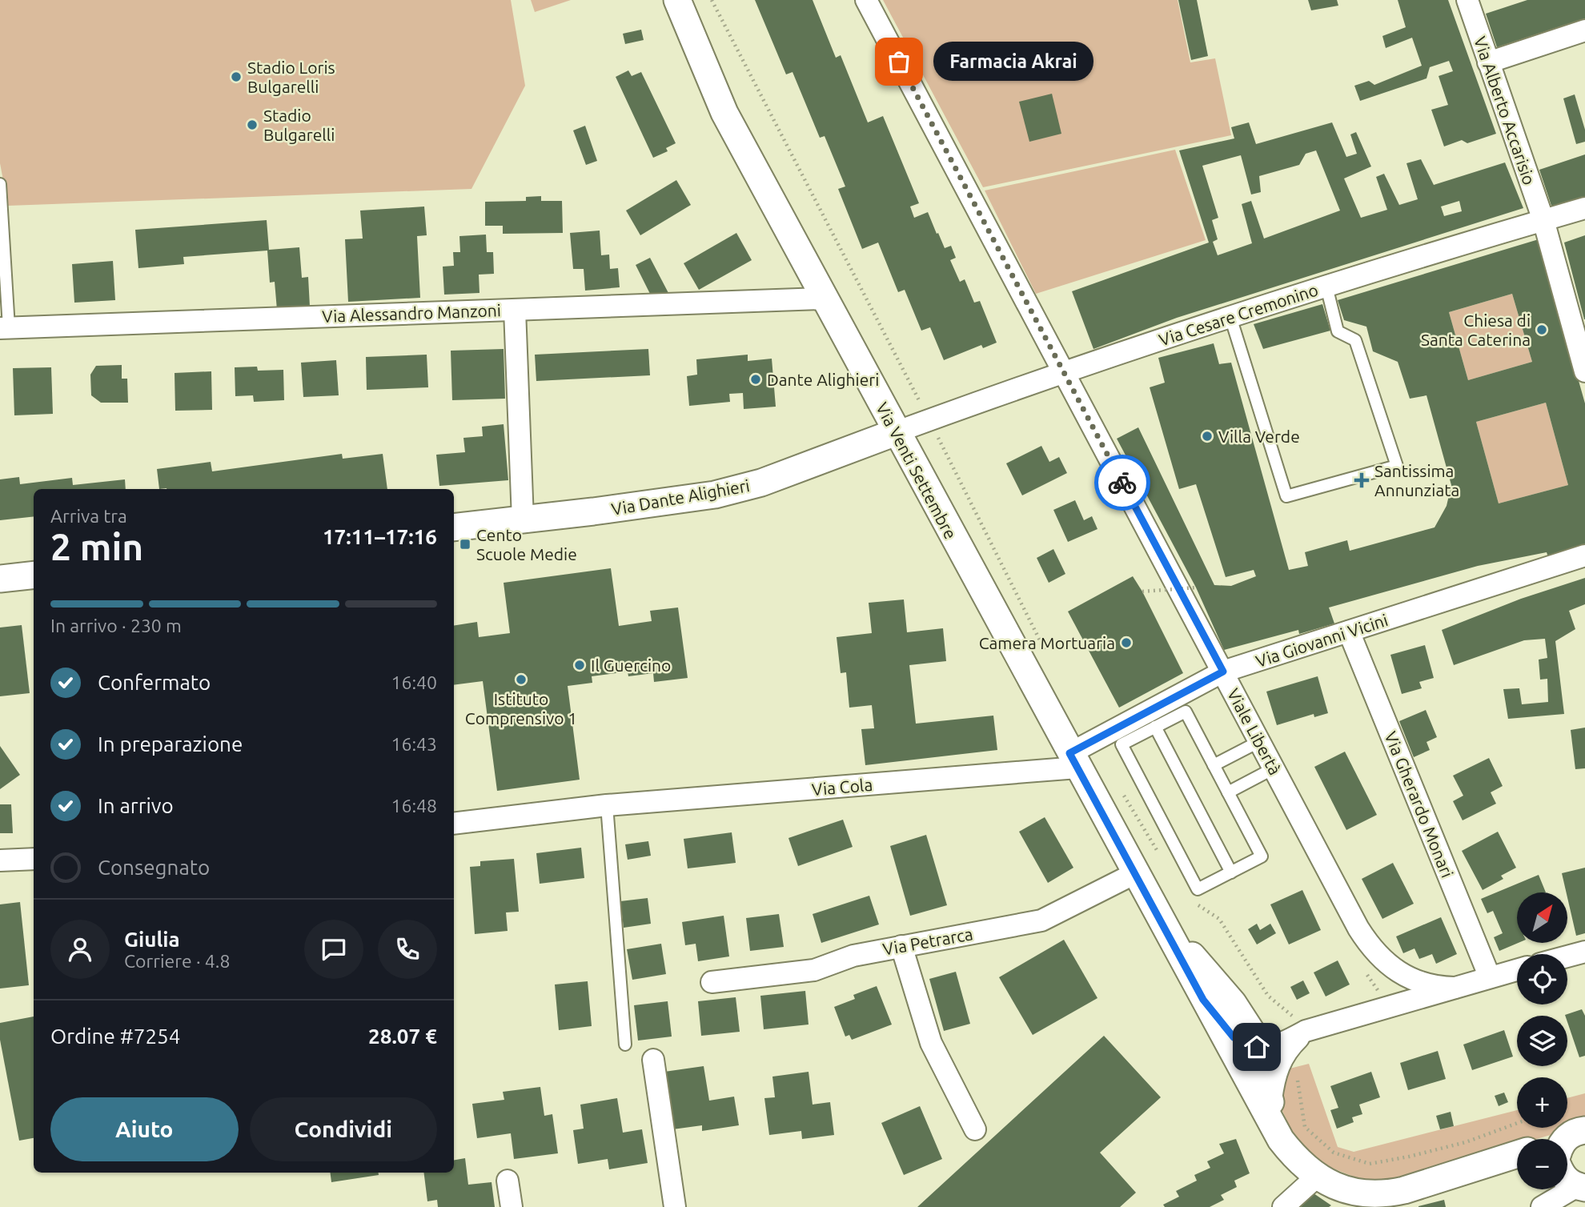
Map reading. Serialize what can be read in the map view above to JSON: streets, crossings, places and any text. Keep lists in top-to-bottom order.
{
  "streets": {
    "street": [
      "Via Alberto Accarisio",
      "Via Alessandro Manzoni",
      "Via Cesare Cremonino",
      "Via Venti Settembre",
      "Via Dante Alighieri",
      "Via Giovanni Vicini",
      "Viale Libertà",
      "Via Cola",
      "Via Gherardo Monari",
      "Via Petrarca"
    ]
  },
  "crossings": [
    ["Via Alberto Accarisio", "Via Cesare Cremonino"],
    ["Via Alessandro Manzoni", "Via Venti Settembre"],
    ["Via Cesare Cremonino", "Via Venti Settembre"],
    ["Via Cesare Cremonino", "Via Dante Alighieri"],
    ["Via Cesare Cremonino", "Viale Libertà"],
    ["Via Venti Settembre", "Via Dante Alighieri"],
    ["Via Venti Settembre", "Via Giovanni Vicini"],
    ["Via Venti Settembre", "Viale Libertà"],
    ["Via Venti Settembre", "Via Cola"],
    ["Via Venti Settembre", "Via Petrarca"],
    ["Via Giovanni Vicini", "Viale Libertà"],
    ["Via Giovanni Vicini", "Via Cola"],
    ["Via Giovanni Vicini", "Via Gherardo Monari"],
    ["Viale Libertà", "Via Gherardo Monari"]
  ],
  "places": {
    "other": [
      "Farmacia Akrai",
      "Stadio Loris Bulgarelli",
      "Stadio Bulgarelli",
      "Chiesa di Santa Caterina",
      "Dante Alighieri",
      "Villa Verde",
      "Camera Mortuaria",
      "Il Guercino",
      "Istituto Comprensivo 1"
    ],
    "health": ["Santissima Annunziata"],
    "transit": ["Cento Scuole Medie"]
  },
  "north": "top right",
  "page": {
    "bubble": "Farmacia Akrai",
    "heading": ["2 min", "Arriva tra", "17:11–17:16"],
    "panel": [
      "Giulia",
      "Corriere · 4.8",
      "Ordine #7254",
      "28.07 €"
    ],
    "bar": "In arrivo · 230 m",
    "list": [
      ["Confermato", "16:40"],
      ["In preparazione", "16:43"],
      ["In arrivo", "16:48"],
      "Consegnato"
    ],
    "map_buttons": ["+", "−"],
    "buttons": ["Aiuto", "Condividi"]
  }
}
